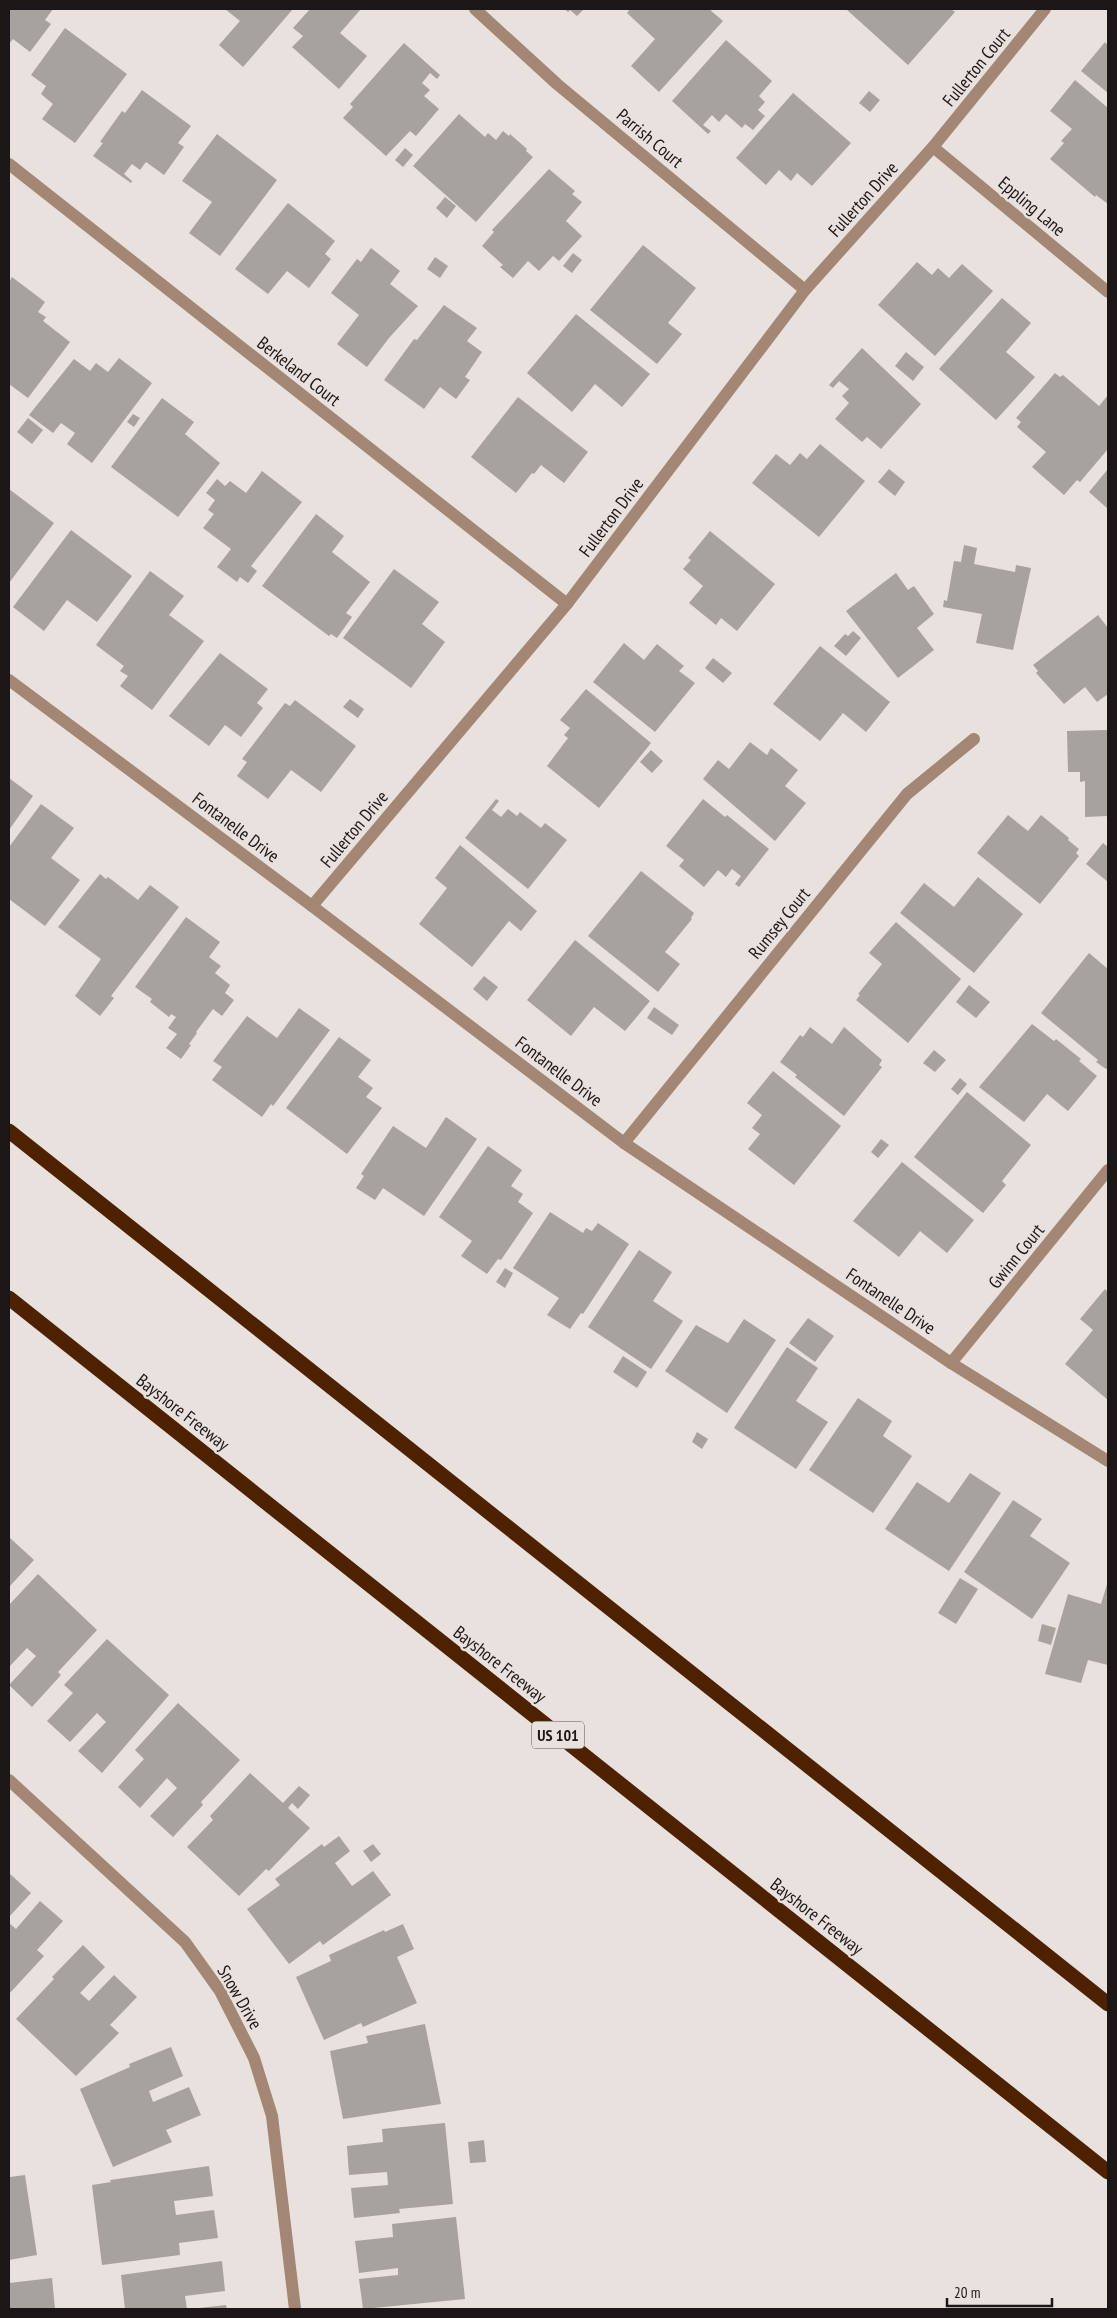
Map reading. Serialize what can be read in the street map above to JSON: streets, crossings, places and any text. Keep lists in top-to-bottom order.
{
  "streets": {
    "highway": ["Bayshore Freeway", "US 101"],
    "street": [
      "Fullerton Court",
      "Parrish Court",
      "Fullerton Drive",
      "Eppling Lane",
      "Berkeland Court",
      "Fontanelle Drive",
      "Rumsey Court",
      "Gwinn Court",
      "Snow Drive"
    ]
  },
  "crossings": [
    ["Fullerton Court", "Fullerton Drive"],
    ["Fullerton Court", "Eppling Lane"],
    ["Parrish Court", "Fullerton Drive"],
    ["Fullerton Drive", "Eppling Lane"],
    ["Fullerton Drive", "Berkeland Court"],
    ["Fullerton Drive", "Fontanelle Drive"],
    ["Fontanelle Drive", "Rumsey Court"],
    ["Fontanelle Drive", "Gwinn Court"]
  ],
  "scale_bar": "20 m"
}
